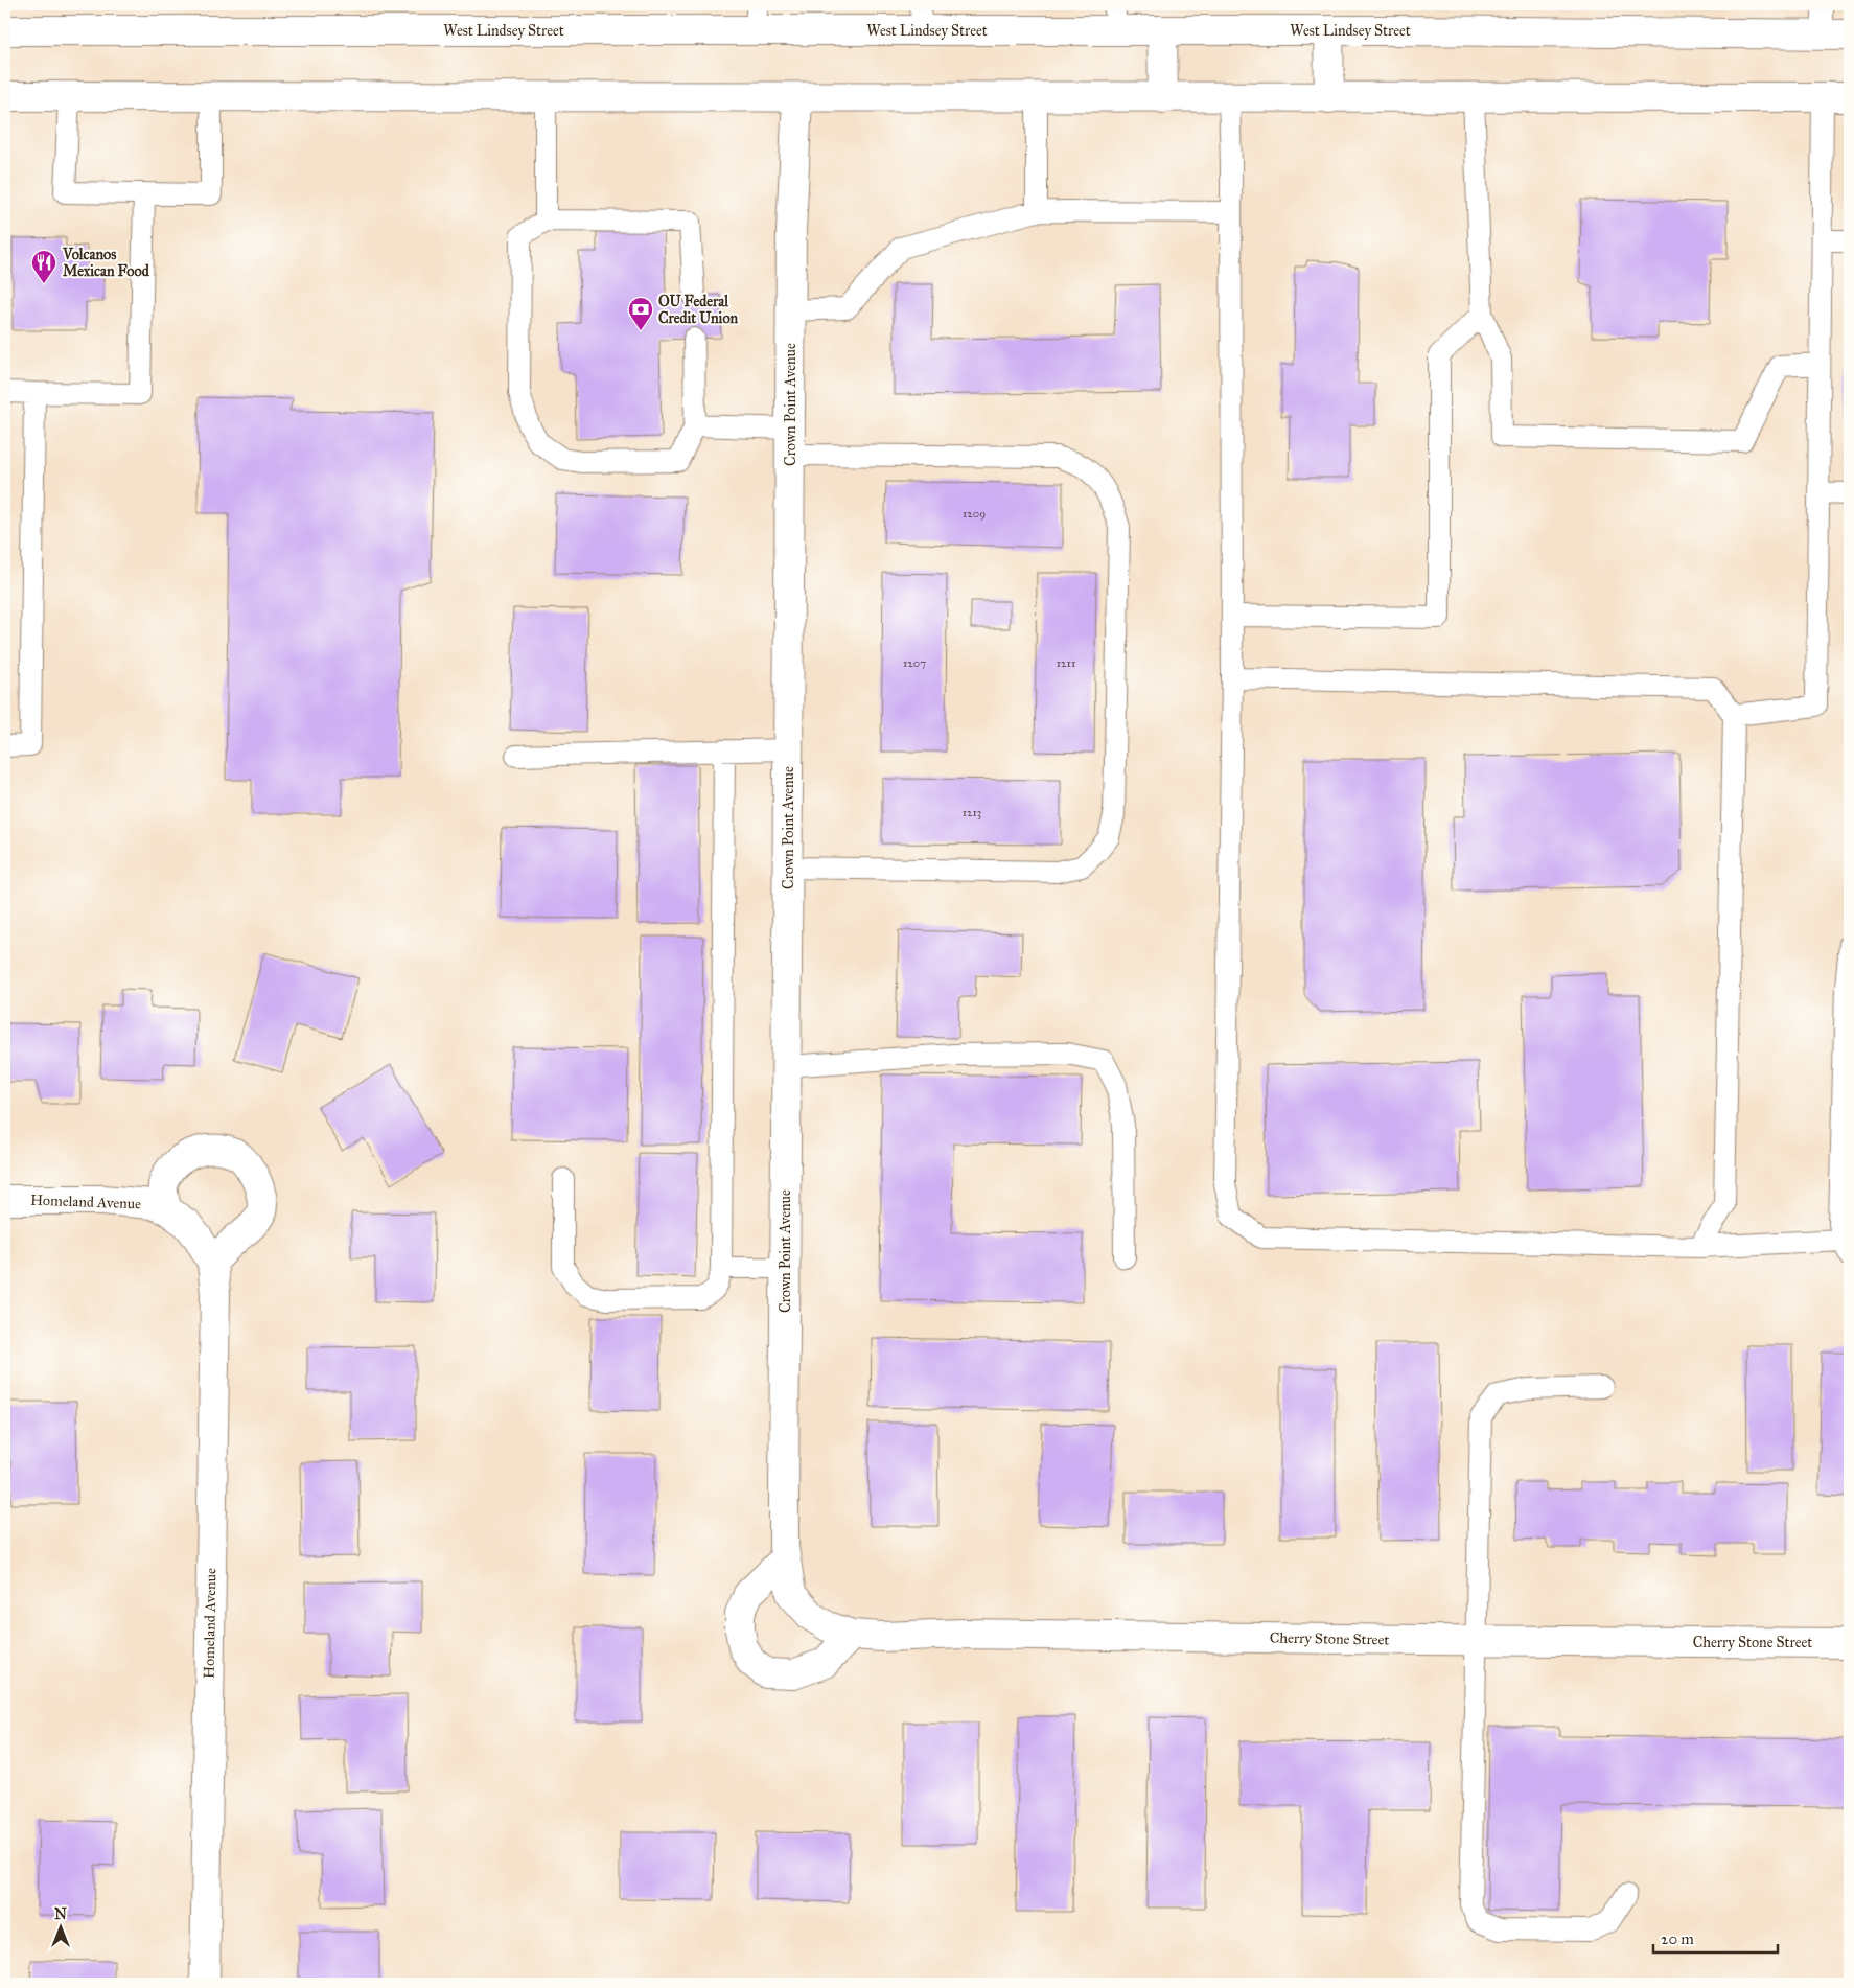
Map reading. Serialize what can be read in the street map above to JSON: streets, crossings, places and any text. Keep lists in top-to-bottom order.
{
  "streets": {
    "street": [
      "West Lindsey Street",
      "Crown Point Avenue",
      "Homeland Avenue",
      "Cherry Stone Street"
    ]
  },
  "crossings": [
    ["Crown Point Avenue", "Cherry Stone Street"]
  ],
  "places": {
    "restaurant": ["Volcanos Mexican Food"],
    "bank": ["OU Federal Credit Union"]
  },
  "house_numbers": [
    "1209",
    "1207",
    "1211",
    "1213"
  ],
  "scale_bar": "20 m",
  "north": "top"
}
